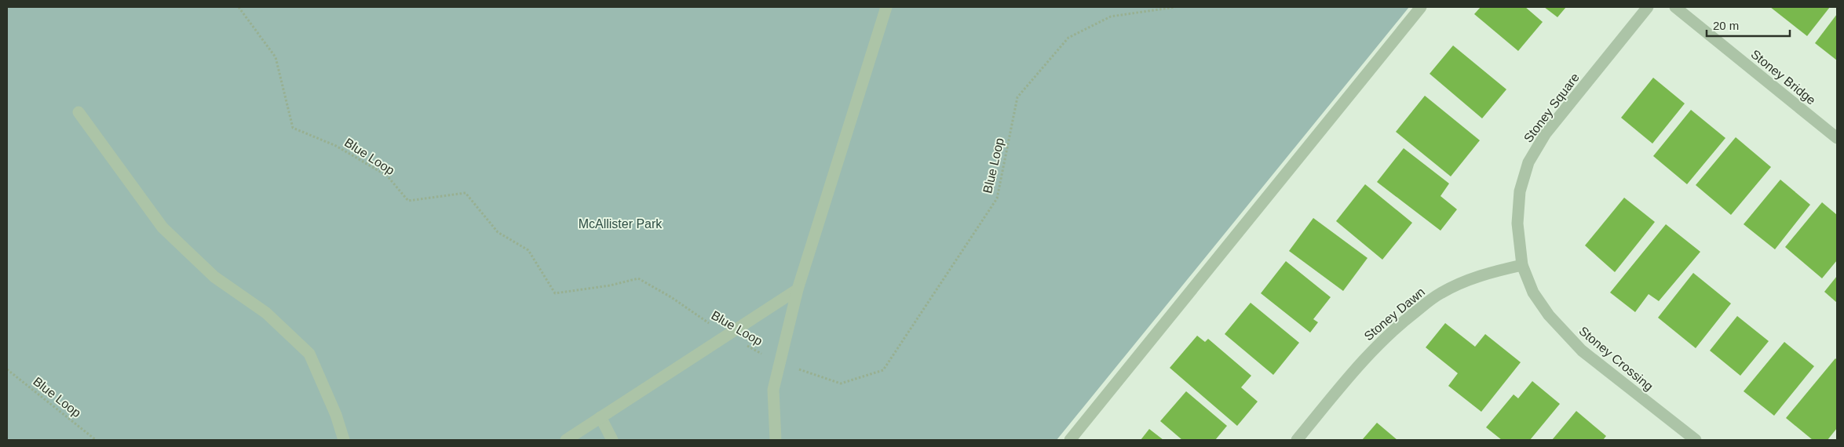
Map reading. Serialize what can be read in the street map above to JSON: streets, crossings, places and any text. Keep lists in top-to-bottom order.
{
  "streets": {
    "street": [
      "Stoney Bridge",
      "Stoney Square",
      "Stoney Dawn",
      "Stoney Crossing"
    ],
    "path": ["Blue Loop"]
  },
  "crossings": [
    ["Stoney Square", "Stoney Dawn"],
    ["Stoney Square", "Stoney Crossing"],
    ["Stoney Dawn", "Stoney Crossing"]
  ],
  "parks": ["McAllister Park"],
  "scale_bar": "20 m"
}
